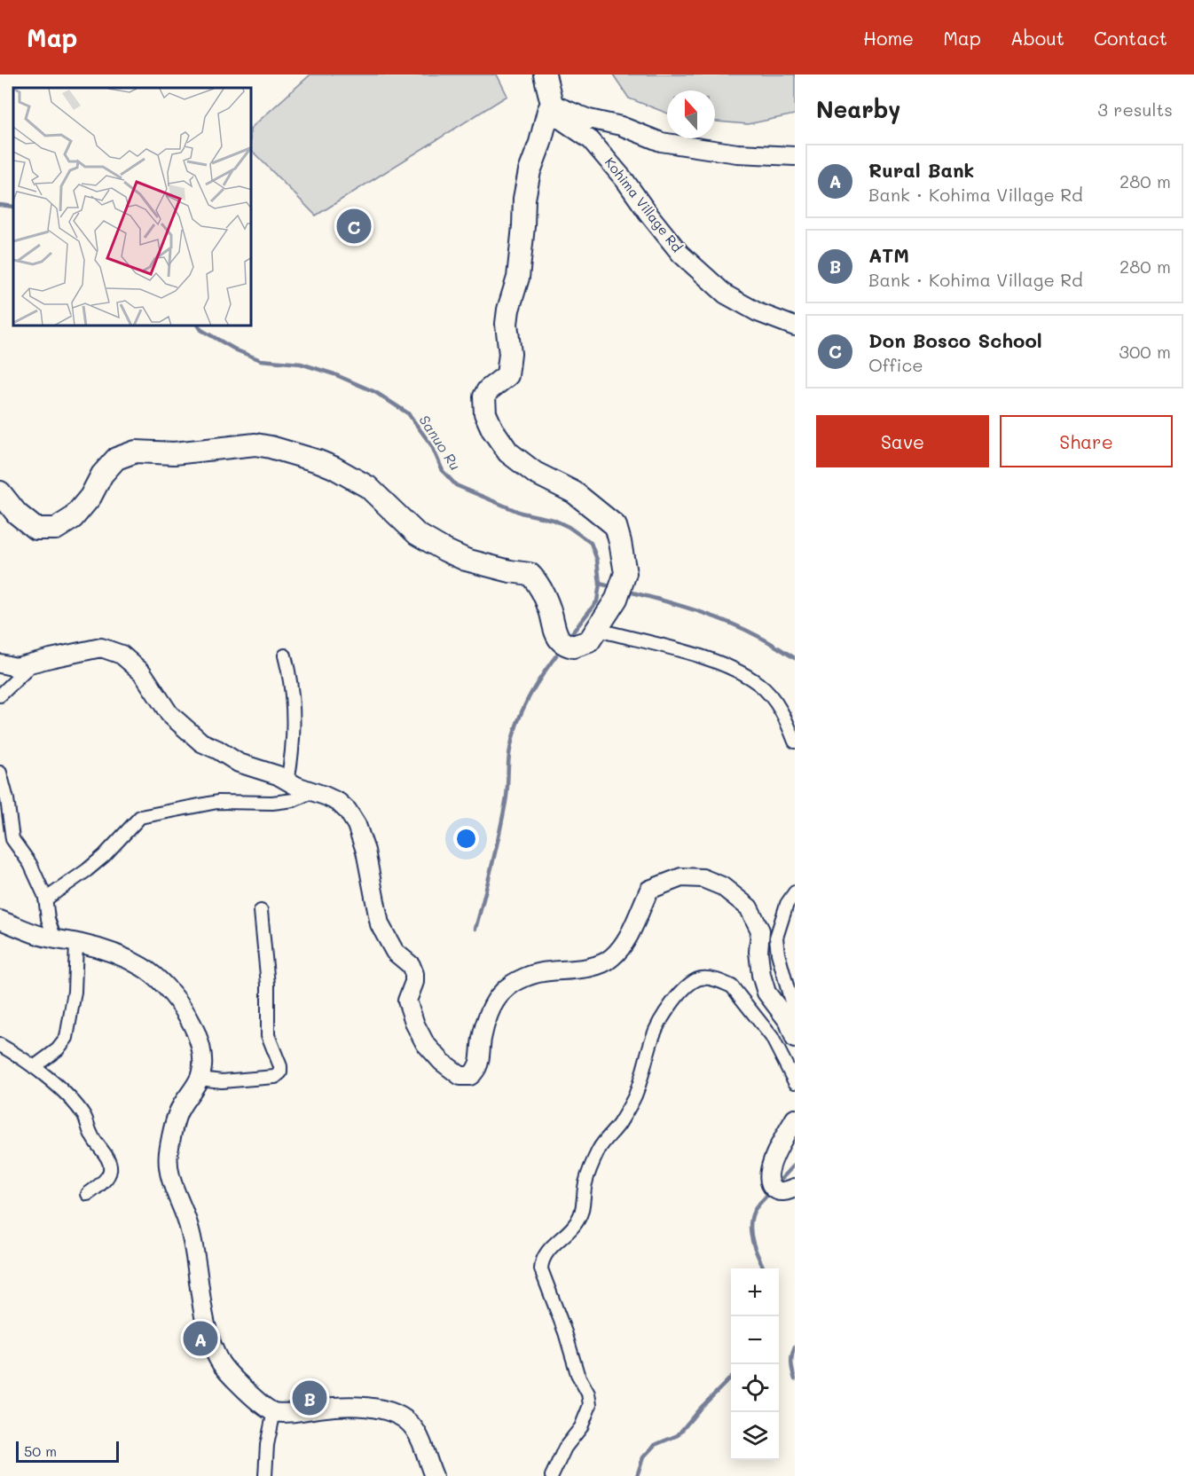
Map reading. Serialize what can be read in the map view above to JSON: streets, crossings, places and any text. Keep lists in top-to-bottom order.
{
  "streets": {
    "main road": ["Kohima Village Rd"]
  },
  "water": ["Sanuo Ru"],
  "scale_bar": "50 m",
  "north": "top",
  "page": {
    "header": "Map",
    "nav": [
      "Home",
      "Map",
      "About",
      "Contact"
    ],
    "heading": ["Nearby", "3 results"],
    "list": [
      {
        "mark": "A",
        "name": "Rural Bank",
        "note": "Bank · Kohima Village Rd",
        "value": "280 m"
      },
      {
        "mark": "B",
        "name": "ATM",
        "note": "Bank · Kohima Village Rd",
        "value": "280 m"
      },
      {
        "mark": "C",
        "name": "Don Bosco School",
        "note": "Office",
        "value": "300 m"
      }
    ],
    "pins": ["C", "A", "B"],
    "buttons": ["Save", "Share"],
    "map_buttons": ["+", "−"],
    "scale": "50 m"
  }
}
